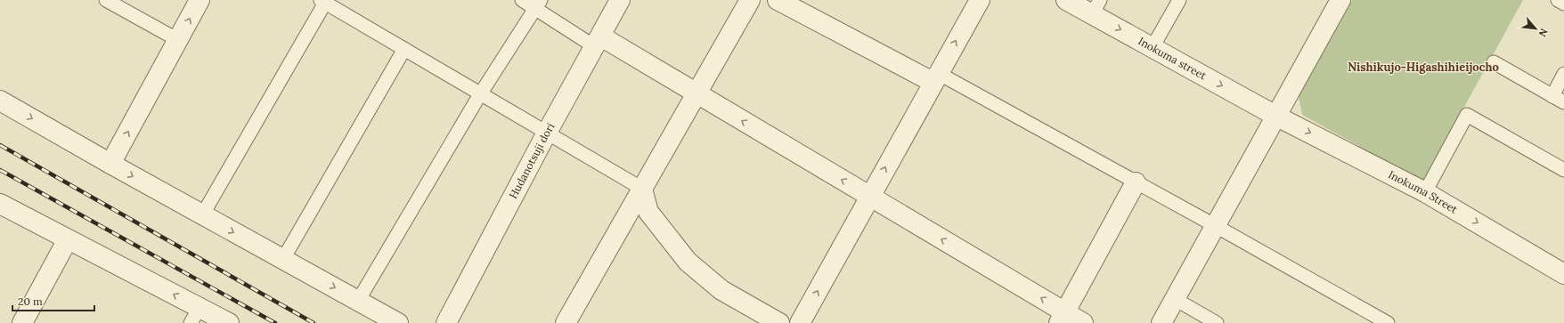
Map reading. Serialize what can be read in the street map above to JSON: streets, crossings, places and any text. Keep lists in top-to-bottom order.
{
  "streets": {
    "street": ["Inokuma street", "Hudanotsuji dori", "Inokuma Street"]
  },
  "crossings": [
    ["Inokuma street", "Inokuma Street"]
  ],
  "one_way": ["Inokuma street", "Inokuma Street"],
  "districts": ["Nishikujo-Higashihieijocho"],
  "scale_bar": "20 m",
  "north": "bottom right"
}
